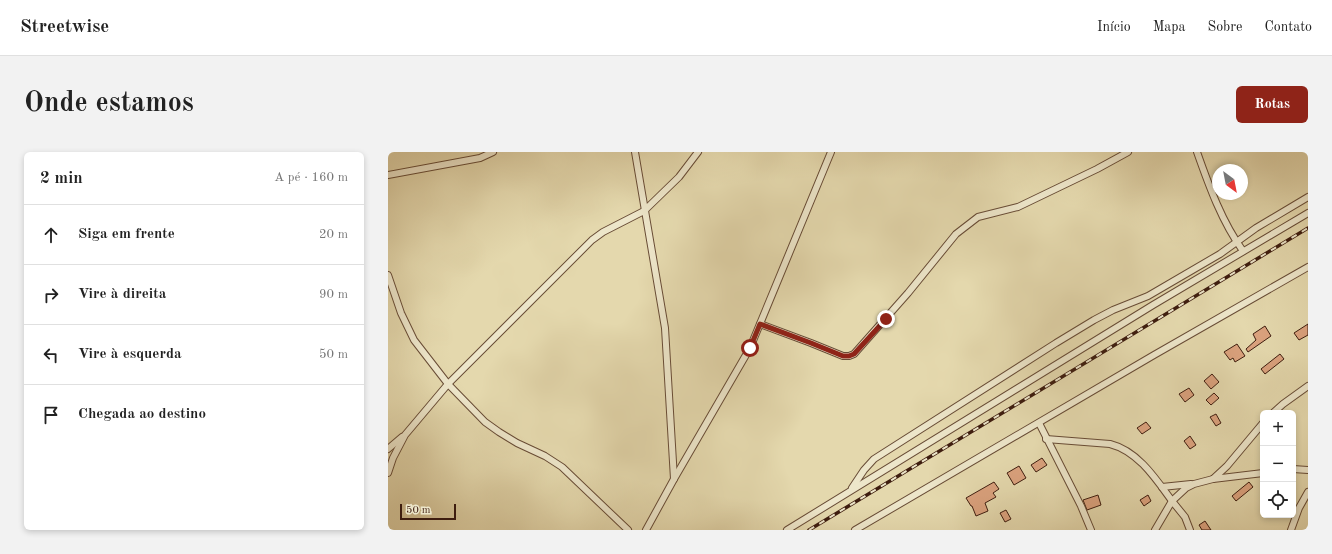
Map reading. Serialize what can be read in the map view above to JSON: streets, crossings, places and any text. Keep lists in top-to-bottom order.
{
  "scale_bar": "50 m",
  "north": "bottom right",
  "page": {
    "header": "Streetwise",
    "nav": [
      "Início",
      "Mapa",
      "Sobre",
      "Contato"
    ],
    "buttons": "Rotas",
    "title": "Onde estamos",
    "heading": ["2 min", "A pé · 160 m"],
    "list": [
      ["Siga em frente", "20 m"],
      ["Vire à direita", "90 m"],
      ["Vire à esquerda", "50 m"],
      "Chegada ao destino"
    ],
    "map_buttons": ["+", "−"],
    "scale": "50 m"
  }
}
